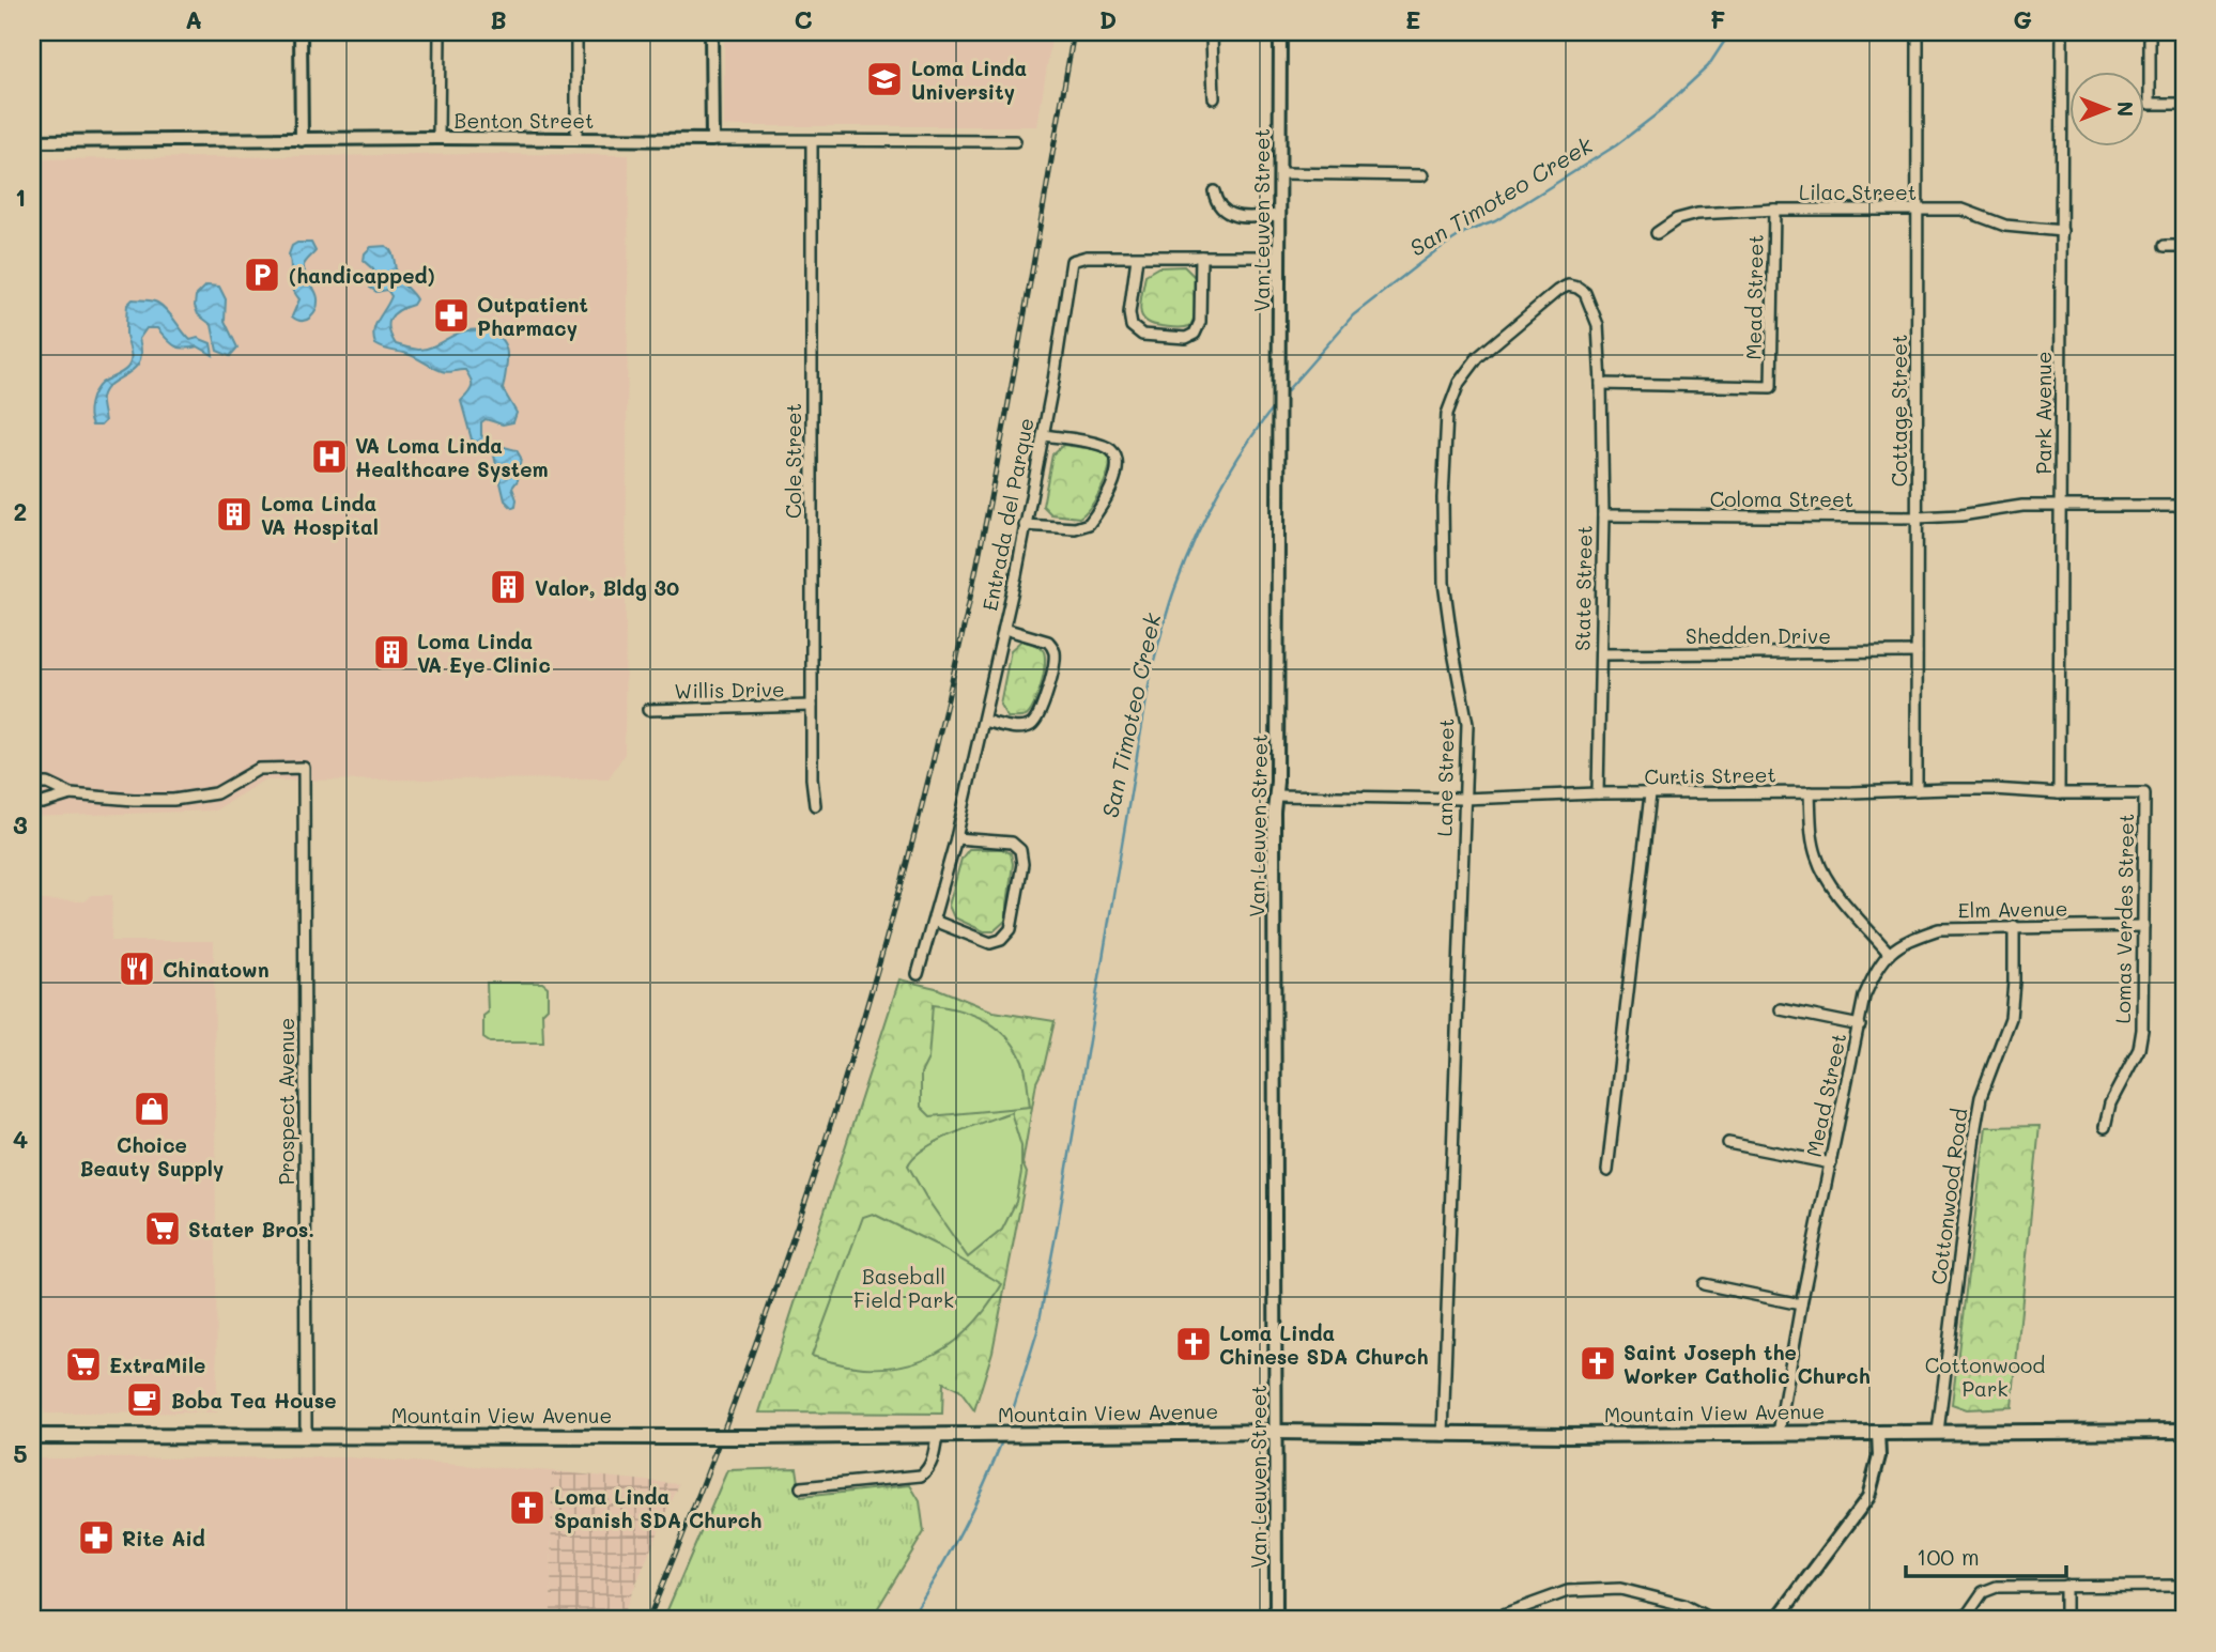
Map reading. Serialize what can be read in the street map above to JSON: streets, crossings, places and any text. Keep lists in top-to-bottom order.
{
  "streets": {
    "main road": ["Mountain View Avenue"],
    "street": [
      "Benton Street",
      "Lilac Street",
      "Van Leuven Street",
      "Mead Street",
      "Cottage Street",
      "Park Avenue",
      "Cole Street",
      "Coloma Street",
      "Entrada del Parque",
      "State Street",
      "Shedden Drive",
      "Willis Drive",
      "Curtis Street",
      "Lane Street",
      "Elm Avenue",
      "Lomas Verdes Street",
      "Prospect Avenue",
      "Cottonwood Road"
    ]
  },
  "crossings": [
    ["Benton Street", "Cole Street"],
    ["Lilac Street", "Mead Street"],
    ["Lilac Street", "Cottage Street"],
    ["Lilac Street", "Park Avenue"],
    ["Van Leuven Street", "Entrada del Parque"],
    ["Van Leuven Street", "Curtis Street"],
    ["Van Leuven Street", "Mountain View Avenue"],
    ["Mead Street", "State Street"],
    ["Mead Street", "Lane Street"],
    ["Mead Street", "Elm Avenue"],
    ["Mead Street", "Mountain View Avenue"],
    ["Cottage Street", "Coloma Street"],
    ["Cottage Street", "Shedden Drive"],
    ["Cottage Street", "Curtis Street"],
    ["Park Avenue", "Coloma Street"],
    ["Park Avenue", "Curtis Street"],
    ["Cole Street", "Willis Drive"],
    ["Coloma Street", "State Street"],
    ["State Street", "Shedden Drive"],
    ["State Street", "Curtis Street"],
    ["State Street", "Lane Street"],
    ["Curtis Street", "Lane Street"],
    ["Curtis Street", "Lomas Verdes Street"],
    ["Lane Street", "Mountain View Avenue"],
    ["Elm Avenue", "Lomas Verdes Street"],
    ["Elm Avenue", "Cottonwood Road"],
    ["Prospect Avenue", "Mountain View Avenue"],
    ["Cottonwood Road", "Mountain View Avenue"]
  ],
  "water": ["San Timoteo Creek"],
  "parks": ["Baseball Field Park", "Cottonwood Park"],
  "places": {
    "school or university": ["Loma Linda University"],
    "parking": ["(handicapped)"],
    "pharmacy": ["Outpatient Pharmacy", "Rite Aid"],
    "hospital": ["VA Loma Linda Healthcare System"],
    "building": ["Loma Linda VA Hospital", "Valor, Bldg 30", "Loma Linda VA Eye Clinic"],
    "restaurant": ["Chinatown"],
    "shop": ["Choice Beauty Supply"],
    "supermarket": ["Stater Bros.", "ExtraMile"],
    "church": ["Loma Linda Chinese SDA Church", "Saint Joseph the Worker Catholic Church", "Loma Linda Spanish SDA Church"],
    "cafe": ["Boba Tea House"]
  },
  "scale_bar": "100 m",
  "north": "right",
  "grid": {
    "columns": [
      "A",
      "B",
      "C",
      "D",
      "E",
      "F",
      "G"
    ],
    "rows": [
      "1",
      "2",
      "3",
      "4",
      "5"
    ]
  }
}
